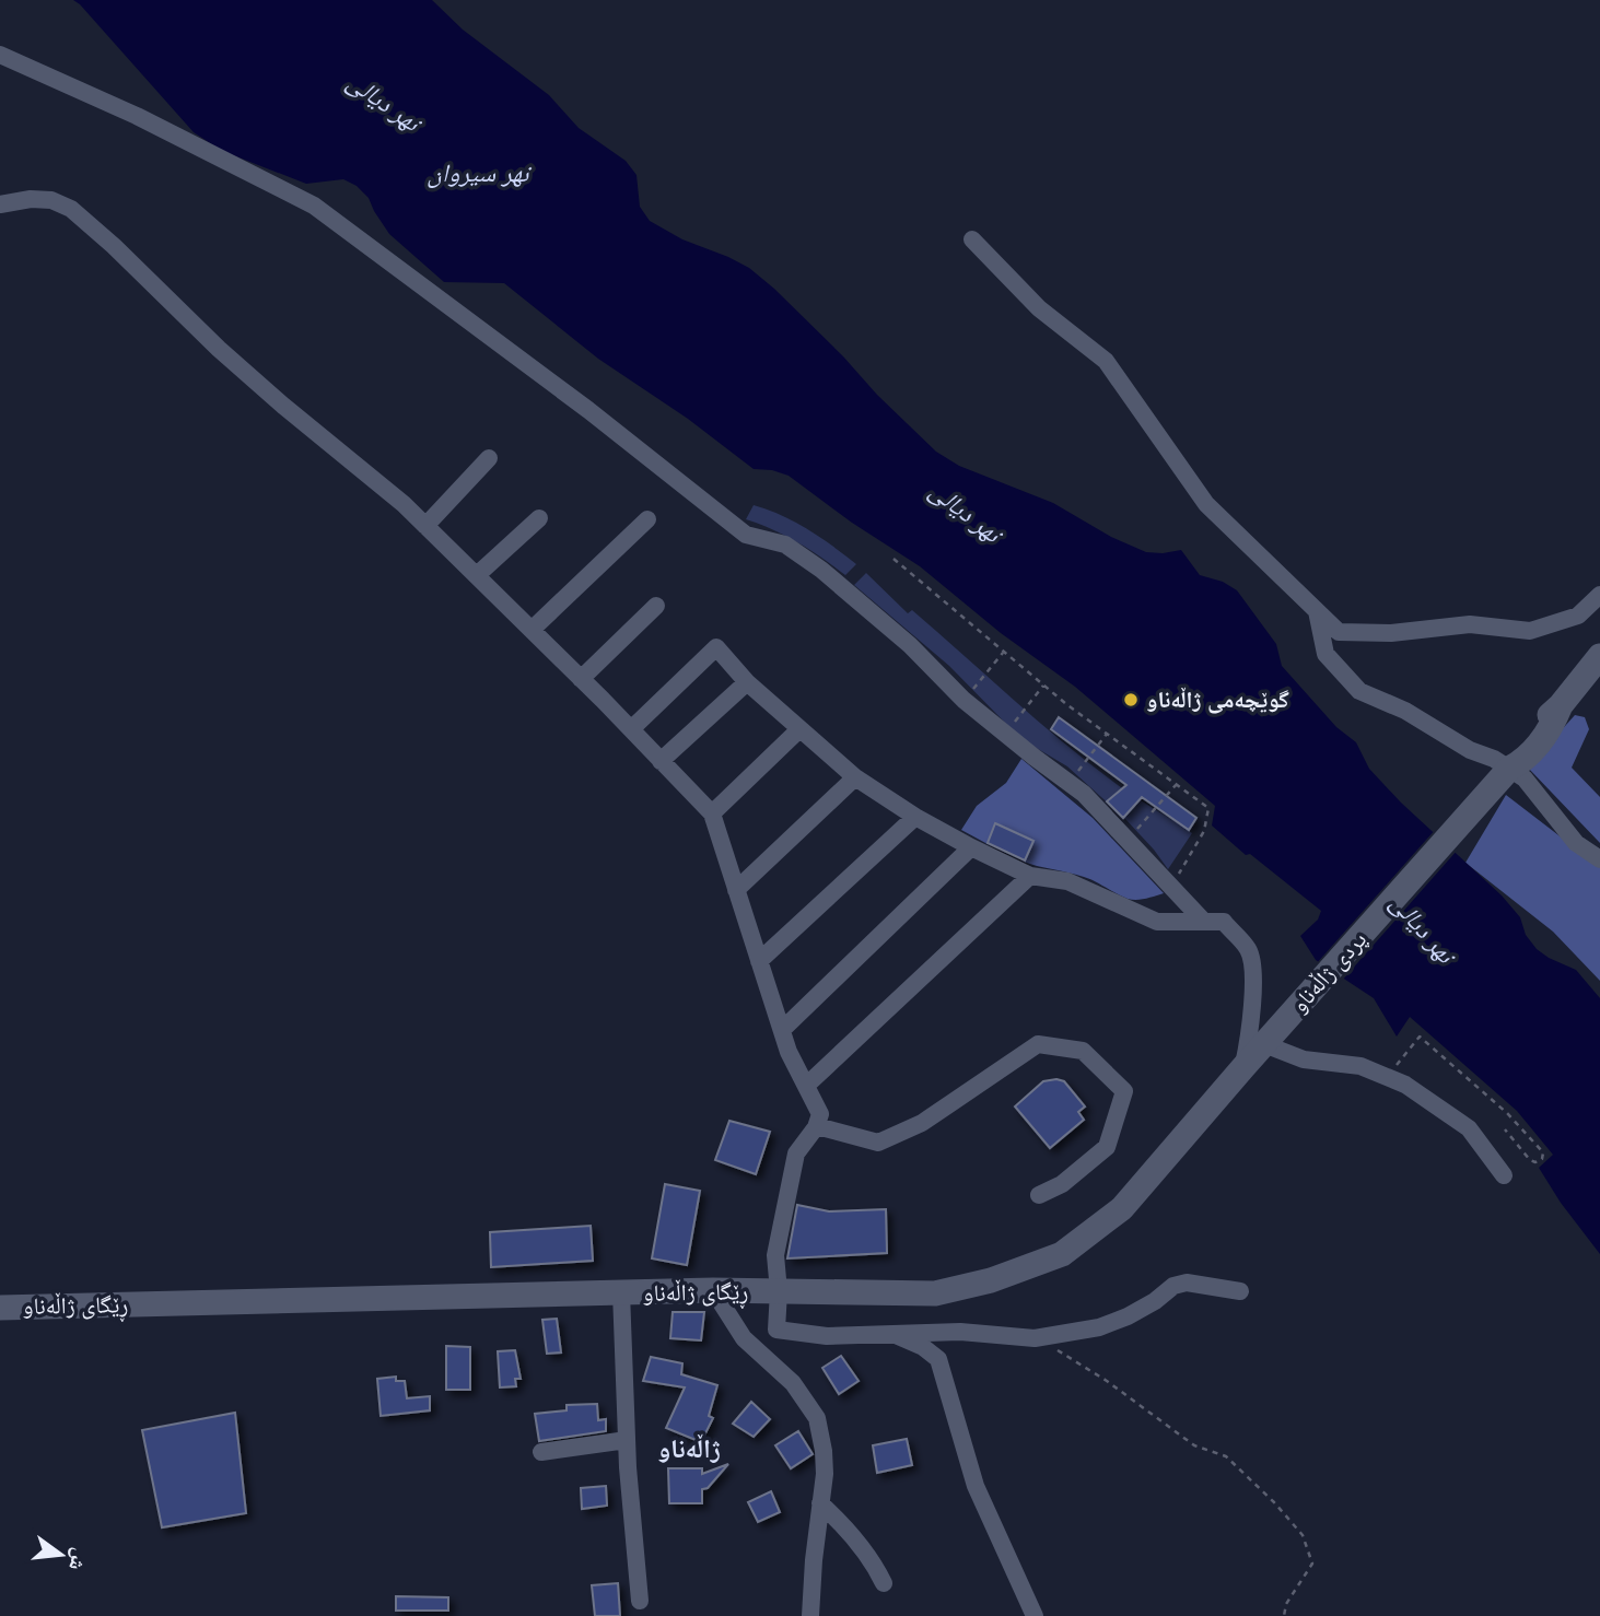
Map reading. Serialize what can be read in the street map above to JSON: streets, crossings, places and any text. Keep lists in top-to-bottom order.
{
  "streets": {
    "main road": ["پردی ژاڵەناو", "ڕێگای ژاڵەناو"]
  },
  "crossings": [
    ["پردی ژاڵەناو", "ڕێگای ژاڵەناو"]
  ],
  "districts": ["ژاڵەناو"],
  "water": ["نهر ديالى", "نهر سیروان"],
  "places": ["گوێچەمی ژاڵەناو"],
  "north": "right"
}
